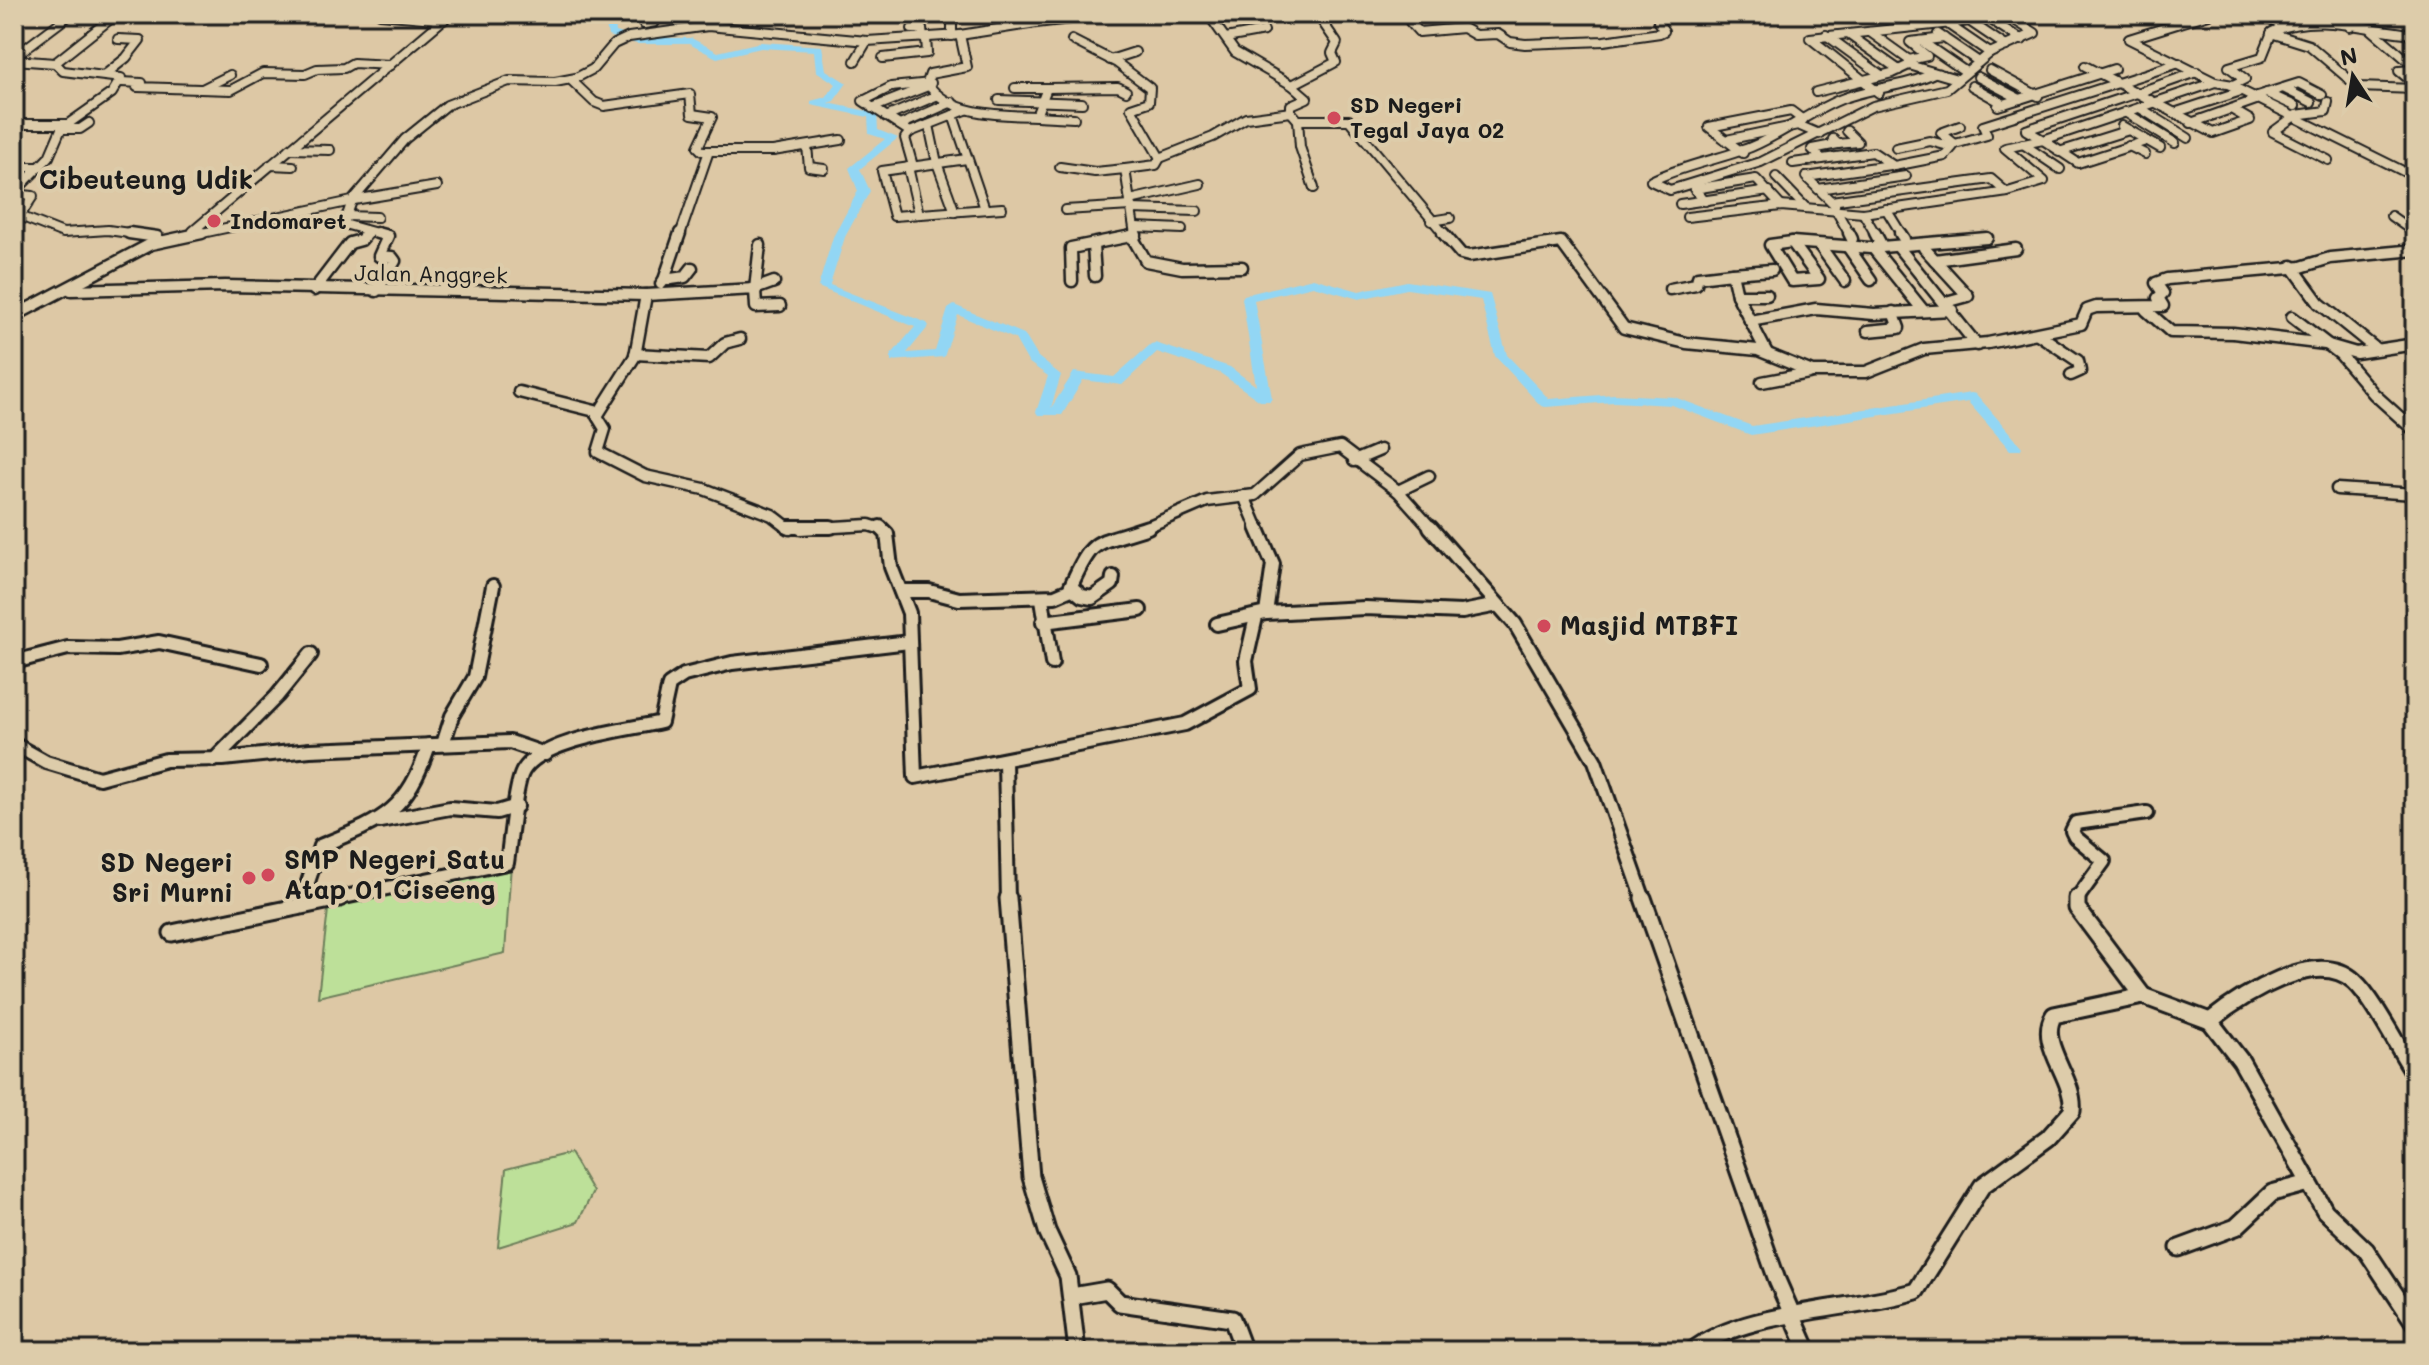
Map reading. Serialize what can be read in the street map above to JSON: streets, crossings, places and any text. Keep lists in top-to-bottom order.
{
  "streets": {
    "street": ["Jalan Anggrek"]
  },
  "districts": ["Cibeuteung Udik"],
  "places": [
    "SD Negeri Tegal Jaya 02",
    "Indomaret",
    "Masjid MTBFI",
    "SMP Negeri Satu Atap 01 Ciseeng",
    "SD Negeri Sri Murni"
  ],
  "north": "top"
}
